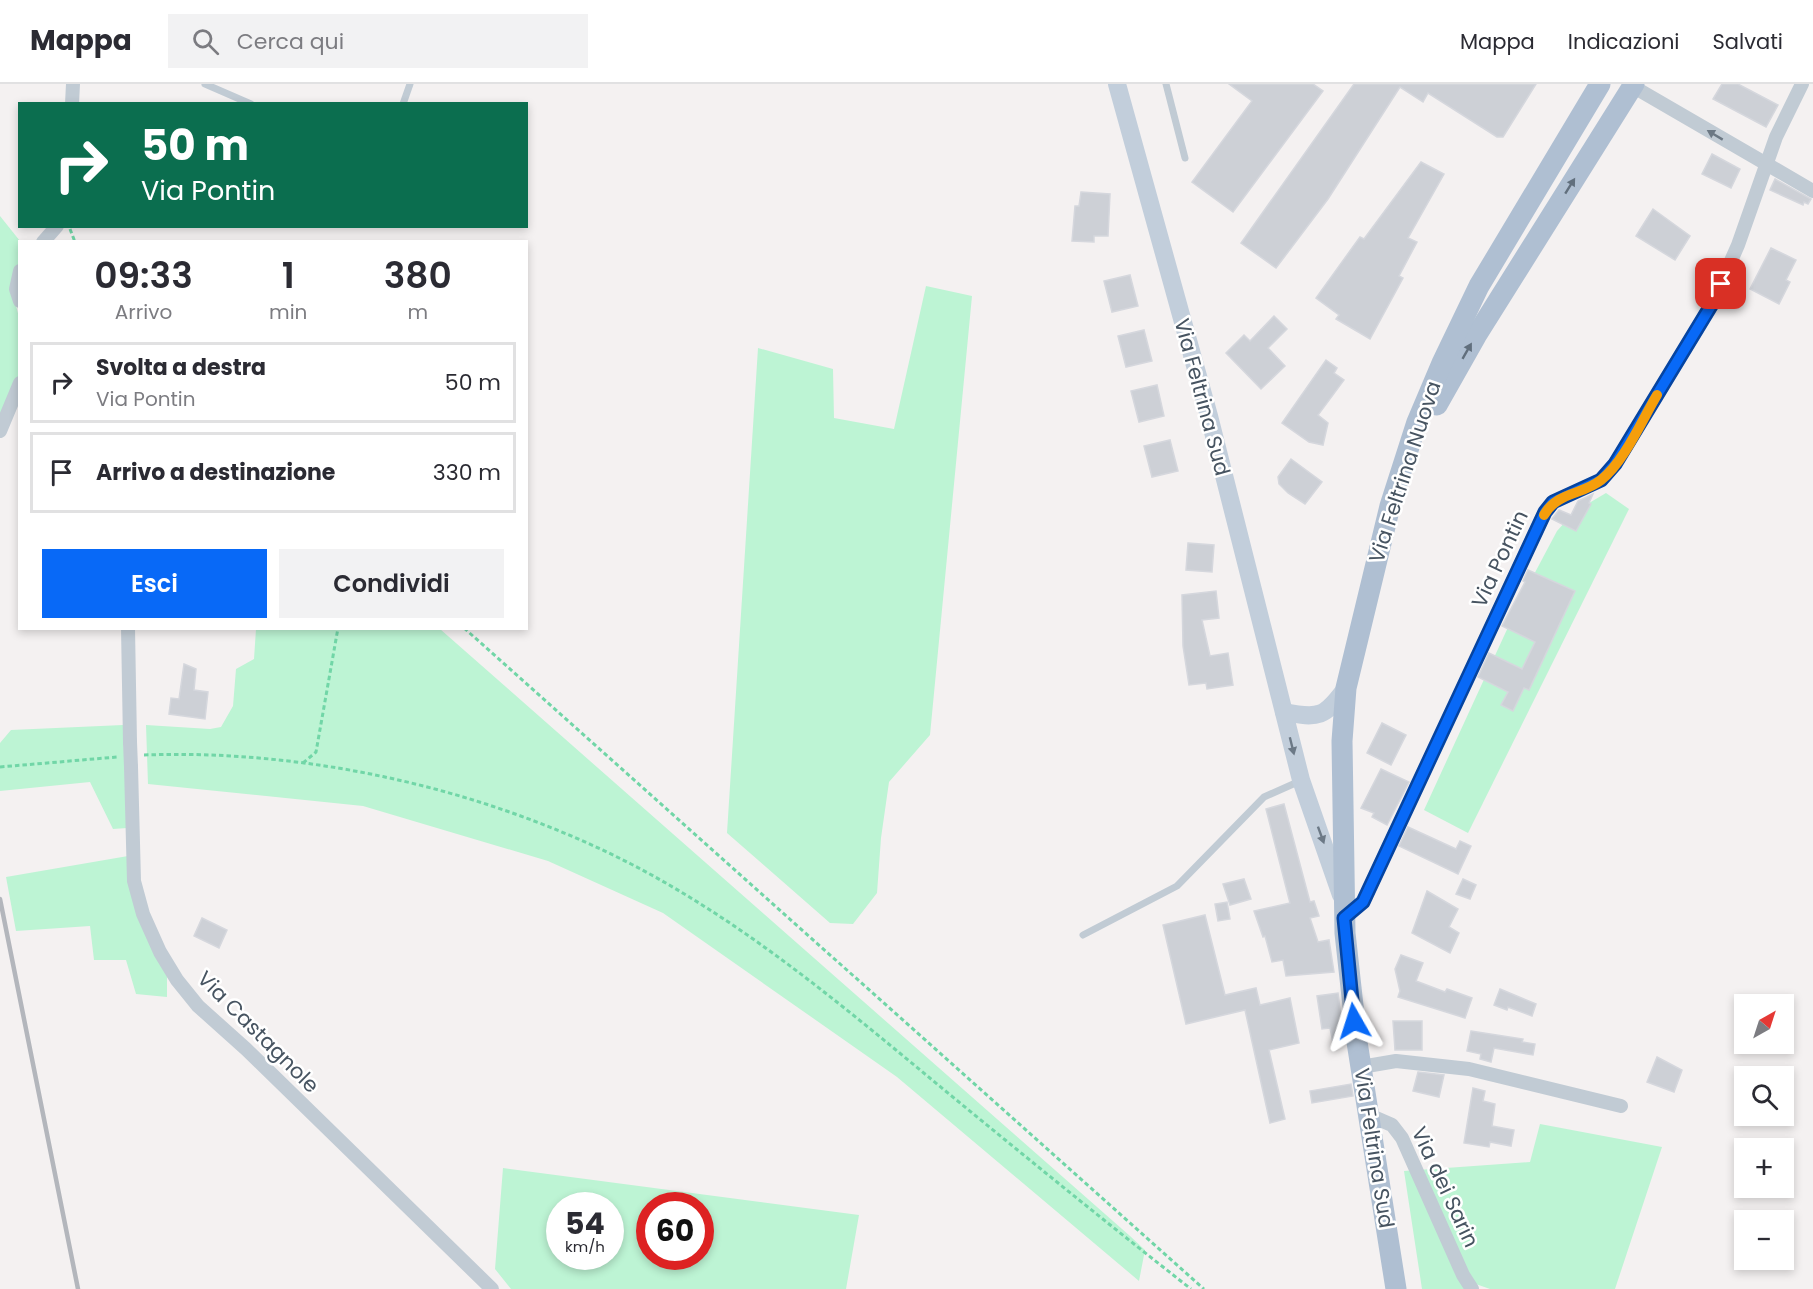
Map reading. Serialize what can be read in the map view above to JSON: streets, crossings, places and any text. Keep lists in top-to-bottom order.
{
  "streets": {
    "main road": ["Via Feltrina Sud", "Via Feltrina Nuova"],
    "street": ["Via Pontin", "Via Castagnole", "Via dei Sarin"]
  },
  "crossings": [
    ["Via Feltrina Sud", "Via Feltrina Nuova"],
    ["Via Feltrina Sud", "Via Pontin"],
    ["Via Feltrina Sud", "Via dei Sarin"],
    ["Via Feltrina Nuova", "Via Pontin"]
  ],
  "north": "top right",
  "page": {
    "header": "Mappa",
    "search": "Cerca qui",
    "nav": ["Mappa", "Indicazioni", "Salvati"],
    "turn": ["50 m", "Via Pontin"],
    "eta": [
      "09:33",
      "Arrivo",
      "1",
      "min",
      "380",
      "m"
    ],
    "list": [
      {
        "name": "Svolta a destra",
        "note": "Via Pontin",
        "value": "50 m"
      },
      {
        "name": "Arrivo a destinazione",
        "value": "330 m"
      }
    ],
    "buttons": ["Esci", "Condividi"],
    "map_buttons": ["+", "−"],
    "speed": "54 km/h",
    "limit": "60"
  }
}
